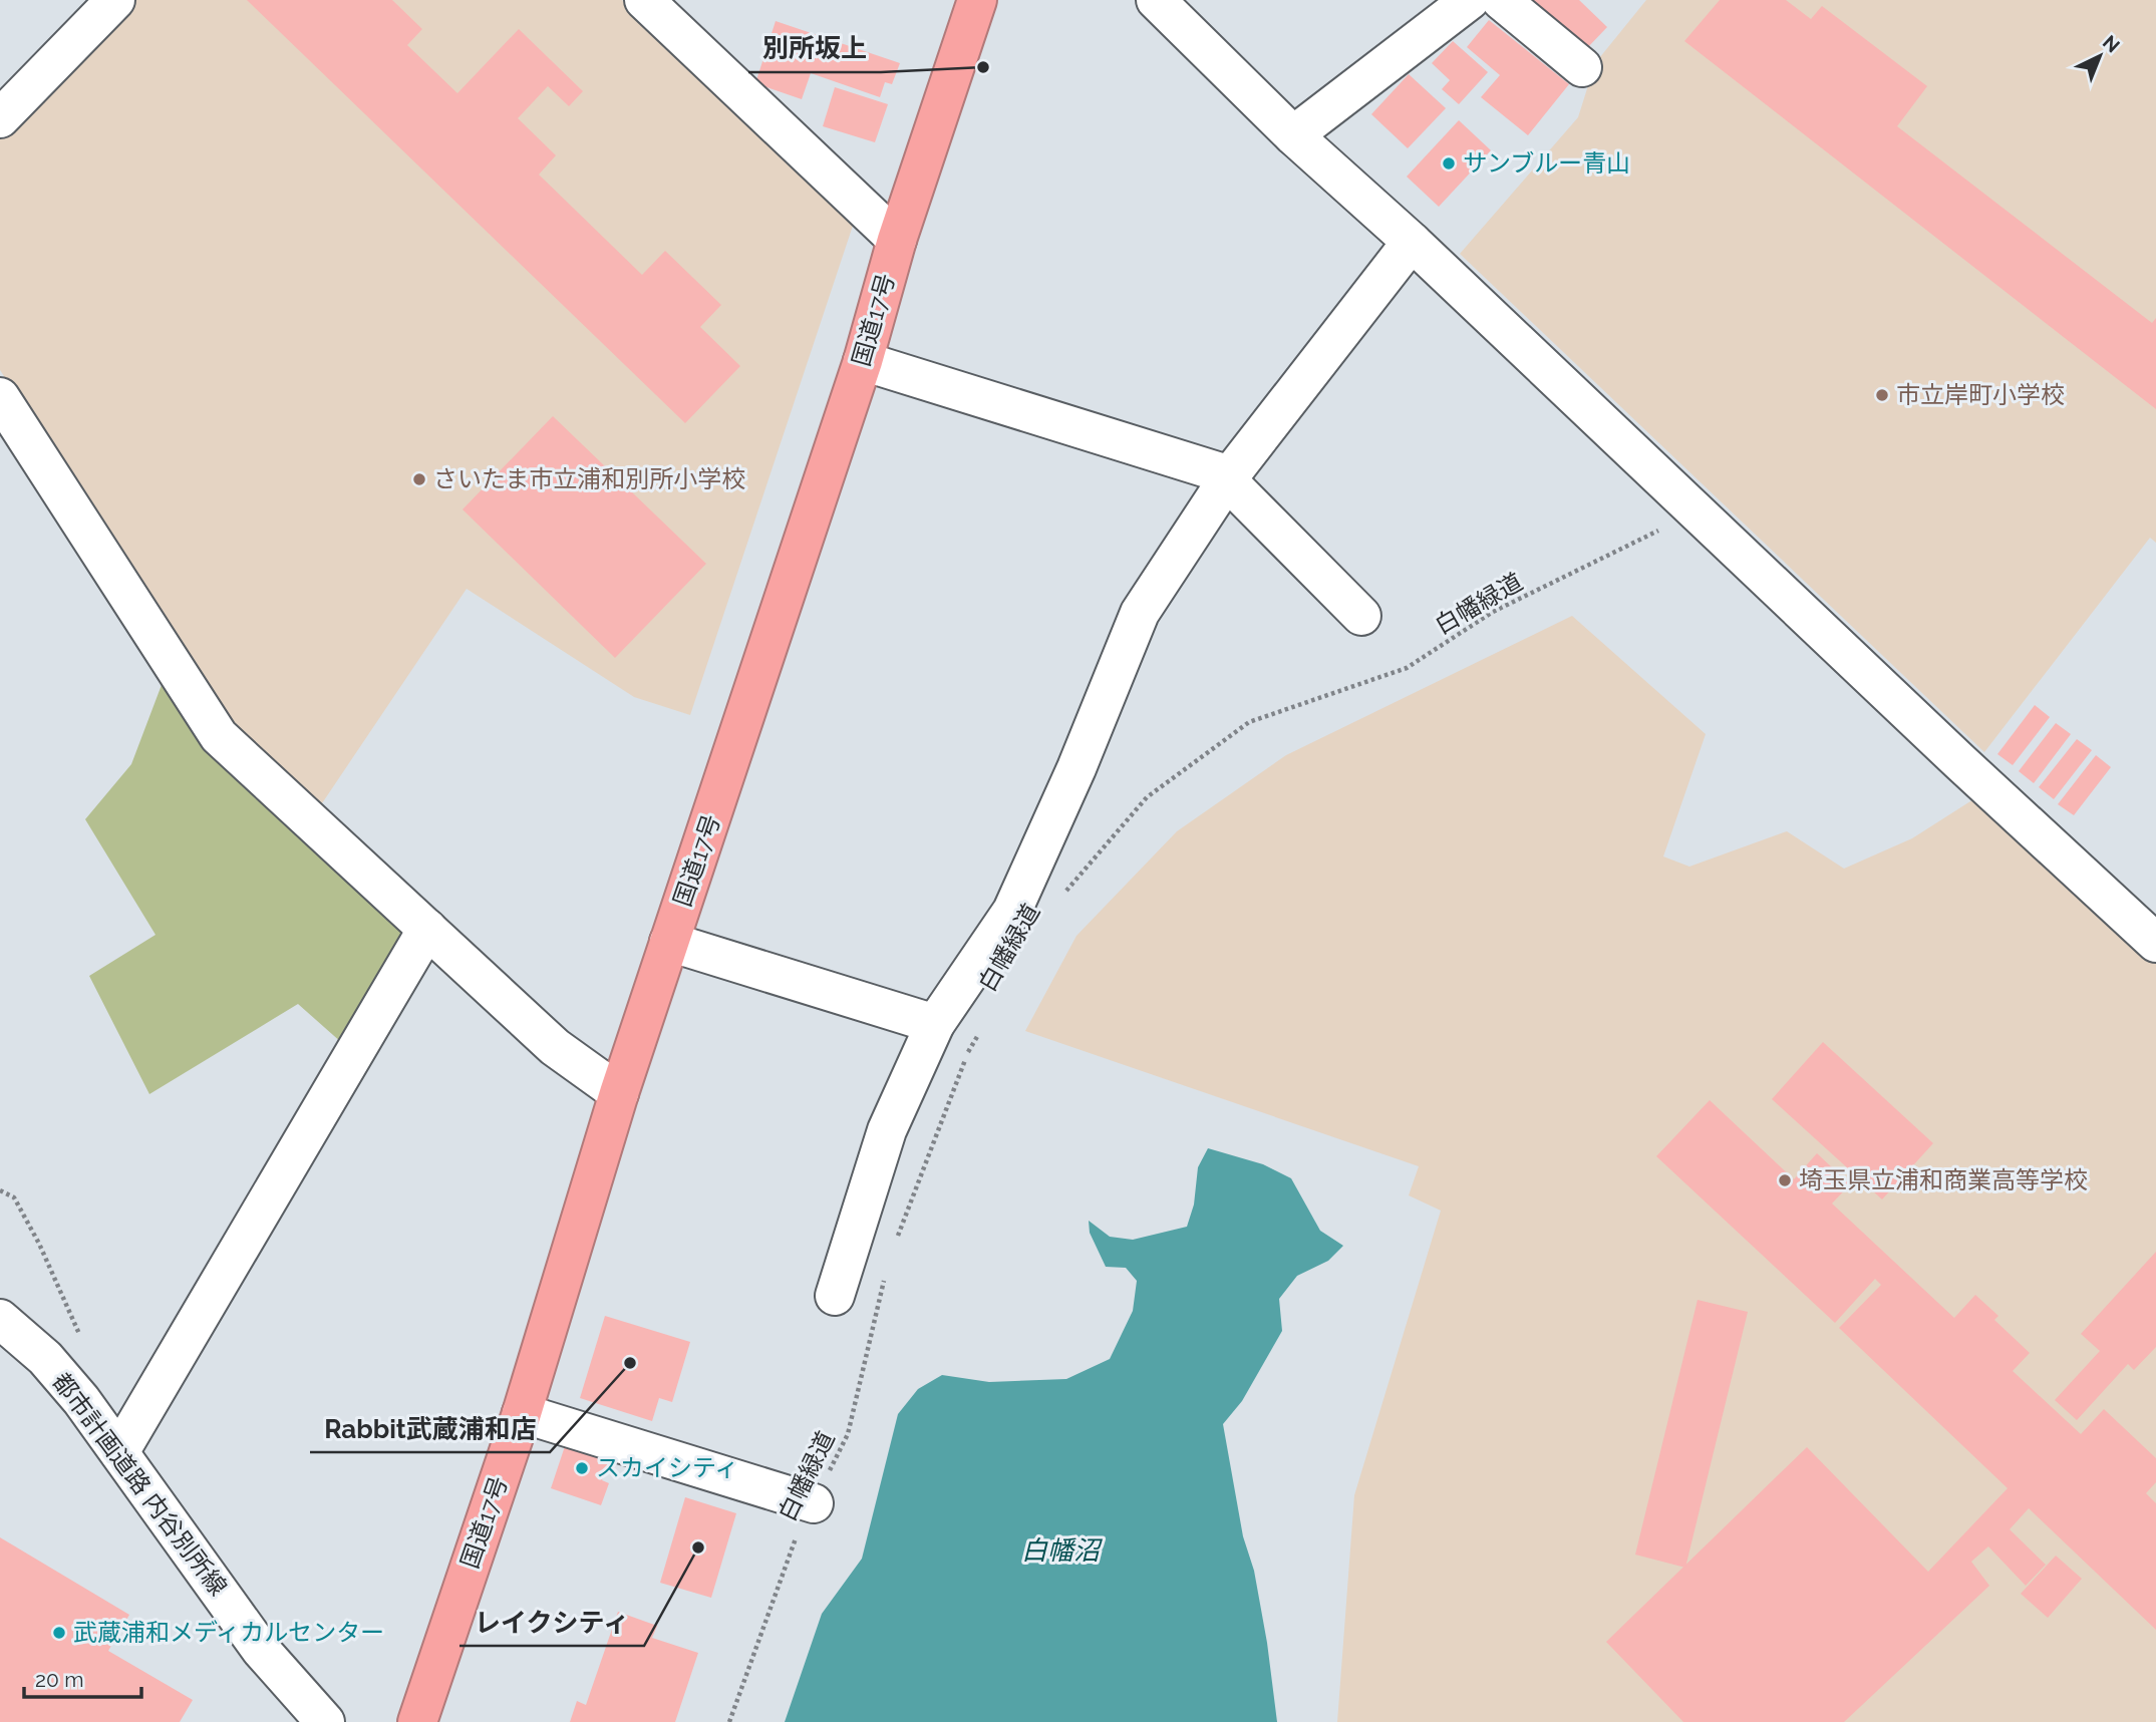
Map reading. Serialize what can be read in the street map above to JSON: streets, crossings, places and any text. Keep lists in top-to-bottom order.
{
  "streets": {
    "highway": ["国道17号"],
    "street": ["都市計画道路 内谷別所線"],
    "path": ["白幡緑道"]
  },
  "water": ["白幡沼"],
  "places": [
    "別所坂上",
    "サンブルー青山",
    "市立岸町小学校",
    "さいたま市立浦和別所小学校",
    "埼玉県立浦和商業高等学校",
    "Rabbit武蔵浦和店",
    "スカイシティ",
    "レイクシティ",
    "武蔵浦和メディカルセンター"
  ],
  "scale_bar": "20 m",
  "north": "top right"
}
